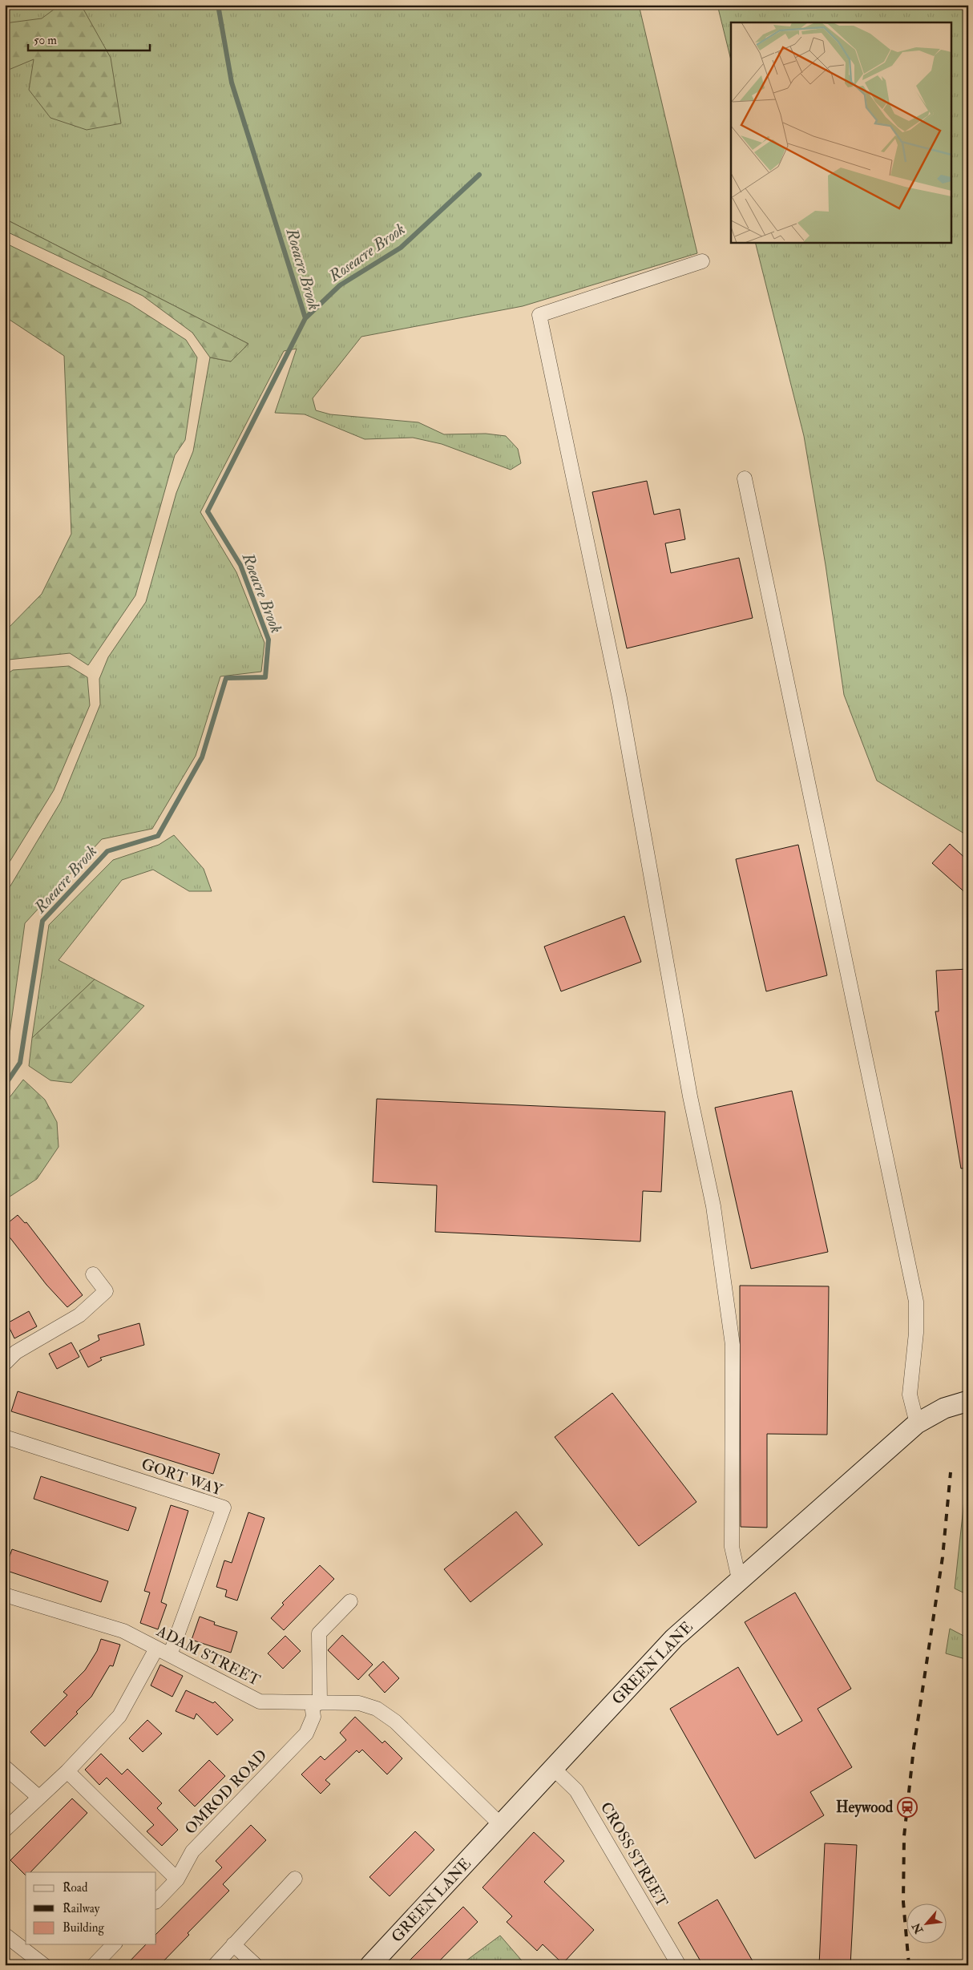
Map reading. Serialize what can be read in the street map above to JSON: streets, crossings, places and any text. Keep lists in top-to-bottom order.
{
  "streets": {
    "street": [
      "GORT WAY",
      "ADAM STREET",
      "GREEN LANE",
      "OMROD ROAD",
      "CROSS STREET"
    ]
  },
  "crossings": [
    ["GORT WAY", "ADAM STREET"],
    ["ADAM STREET", "GREEN LANE"],
    ["ADAM STREET", "OMROD ROAD"],
    ["GREEN LANE", "CROSS STREET"]
  ],
  "water": ["Roseacre Brook", "Roeacre Brook"],
  "places": {
    "station": ["Heywood"]
  },
  "legend": ["Road", "Railway", "Building"],
  "scale_bar": "50 m",
  "north": "bottom left"
}
